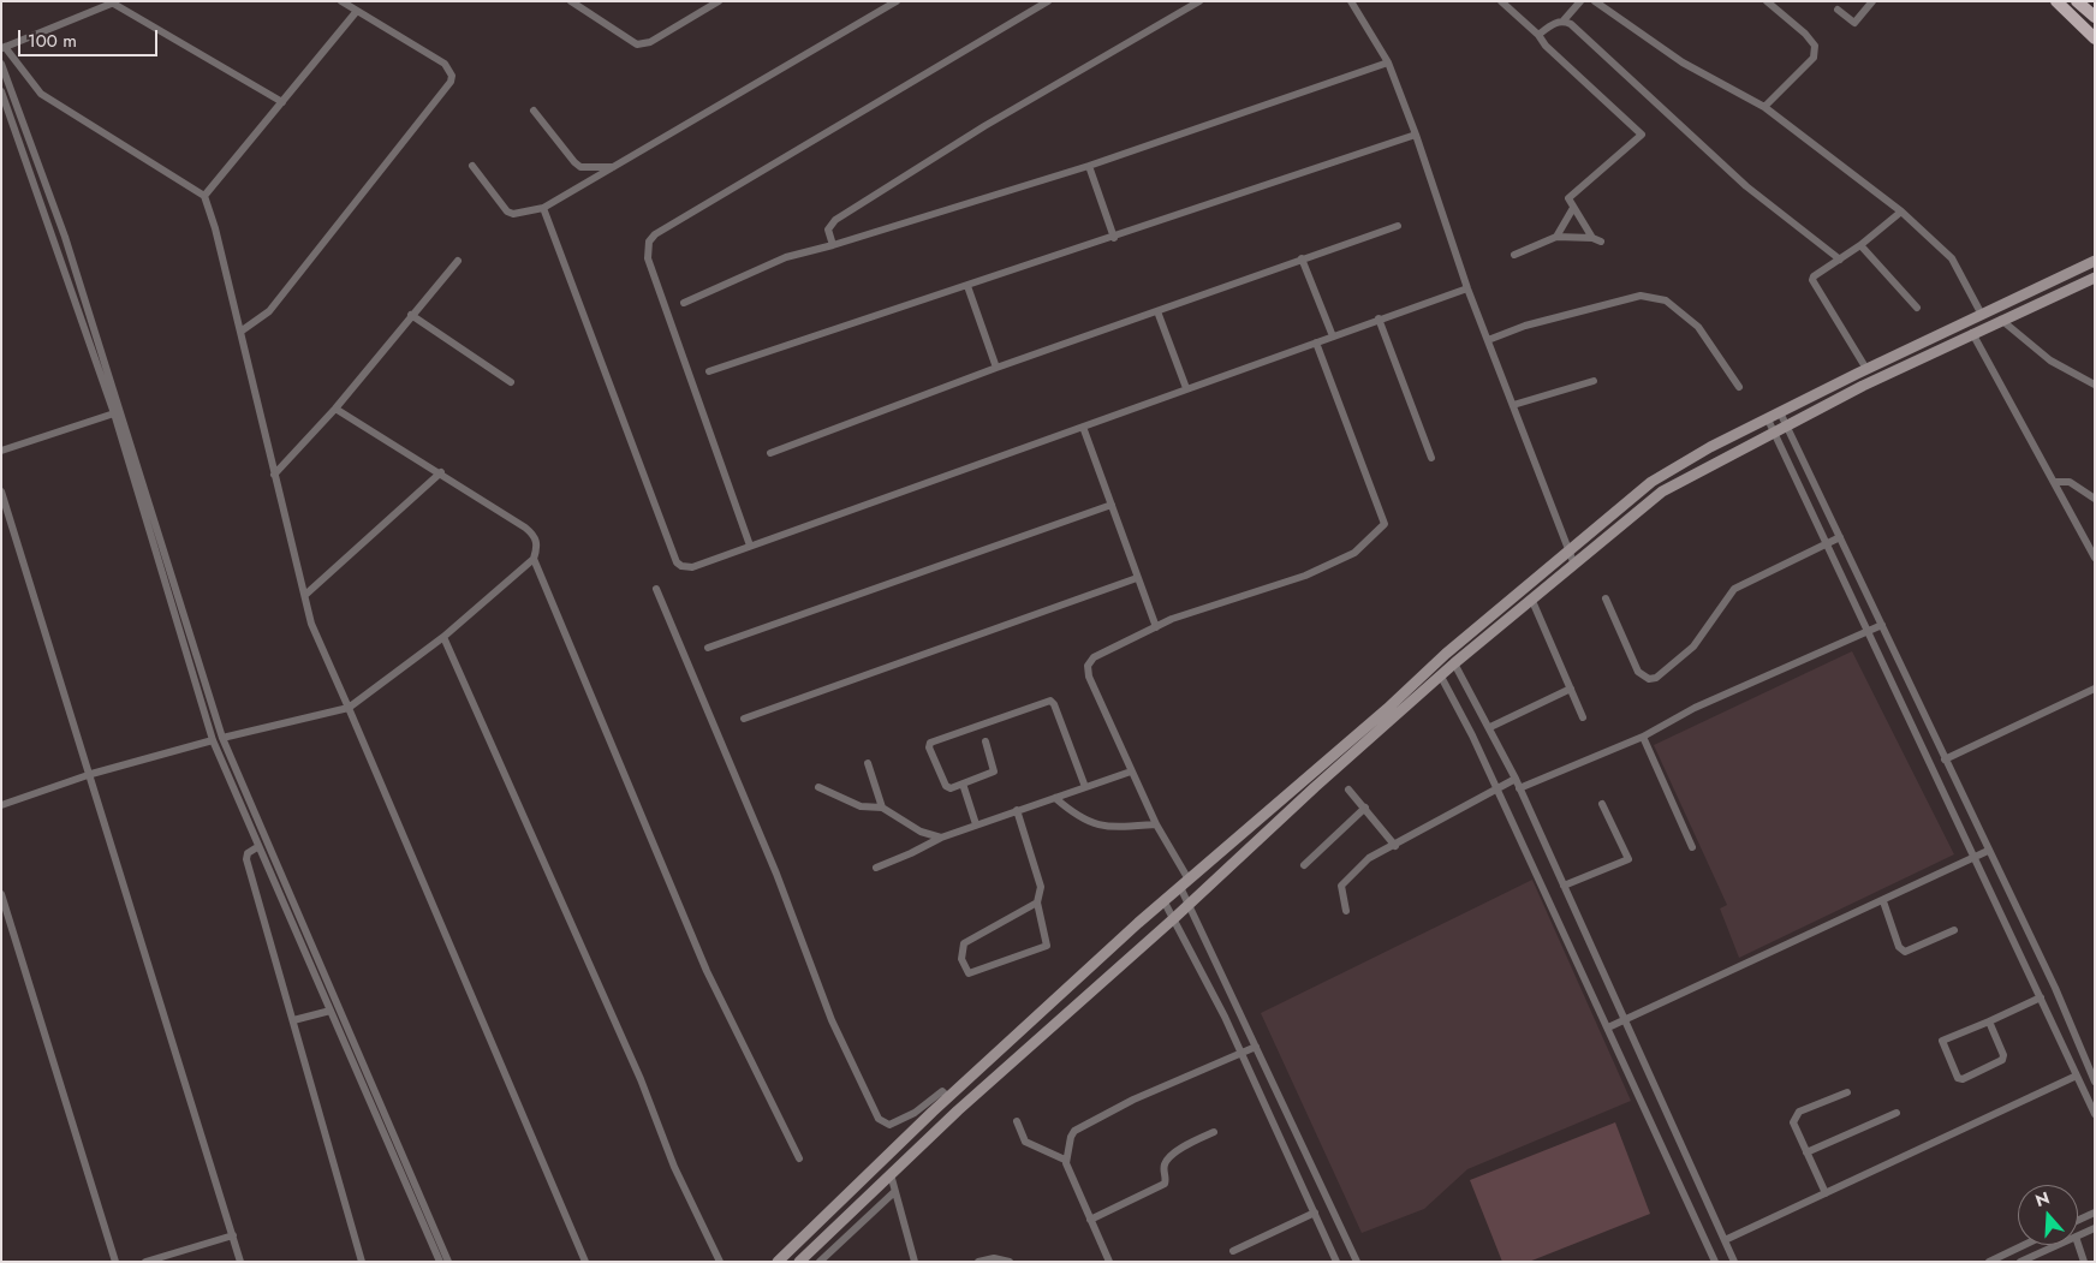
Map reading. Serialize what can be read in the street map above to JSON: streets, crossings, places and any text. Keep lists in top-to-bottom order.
{
  "scale_bar": "100 m",
  "north": "top"
}
